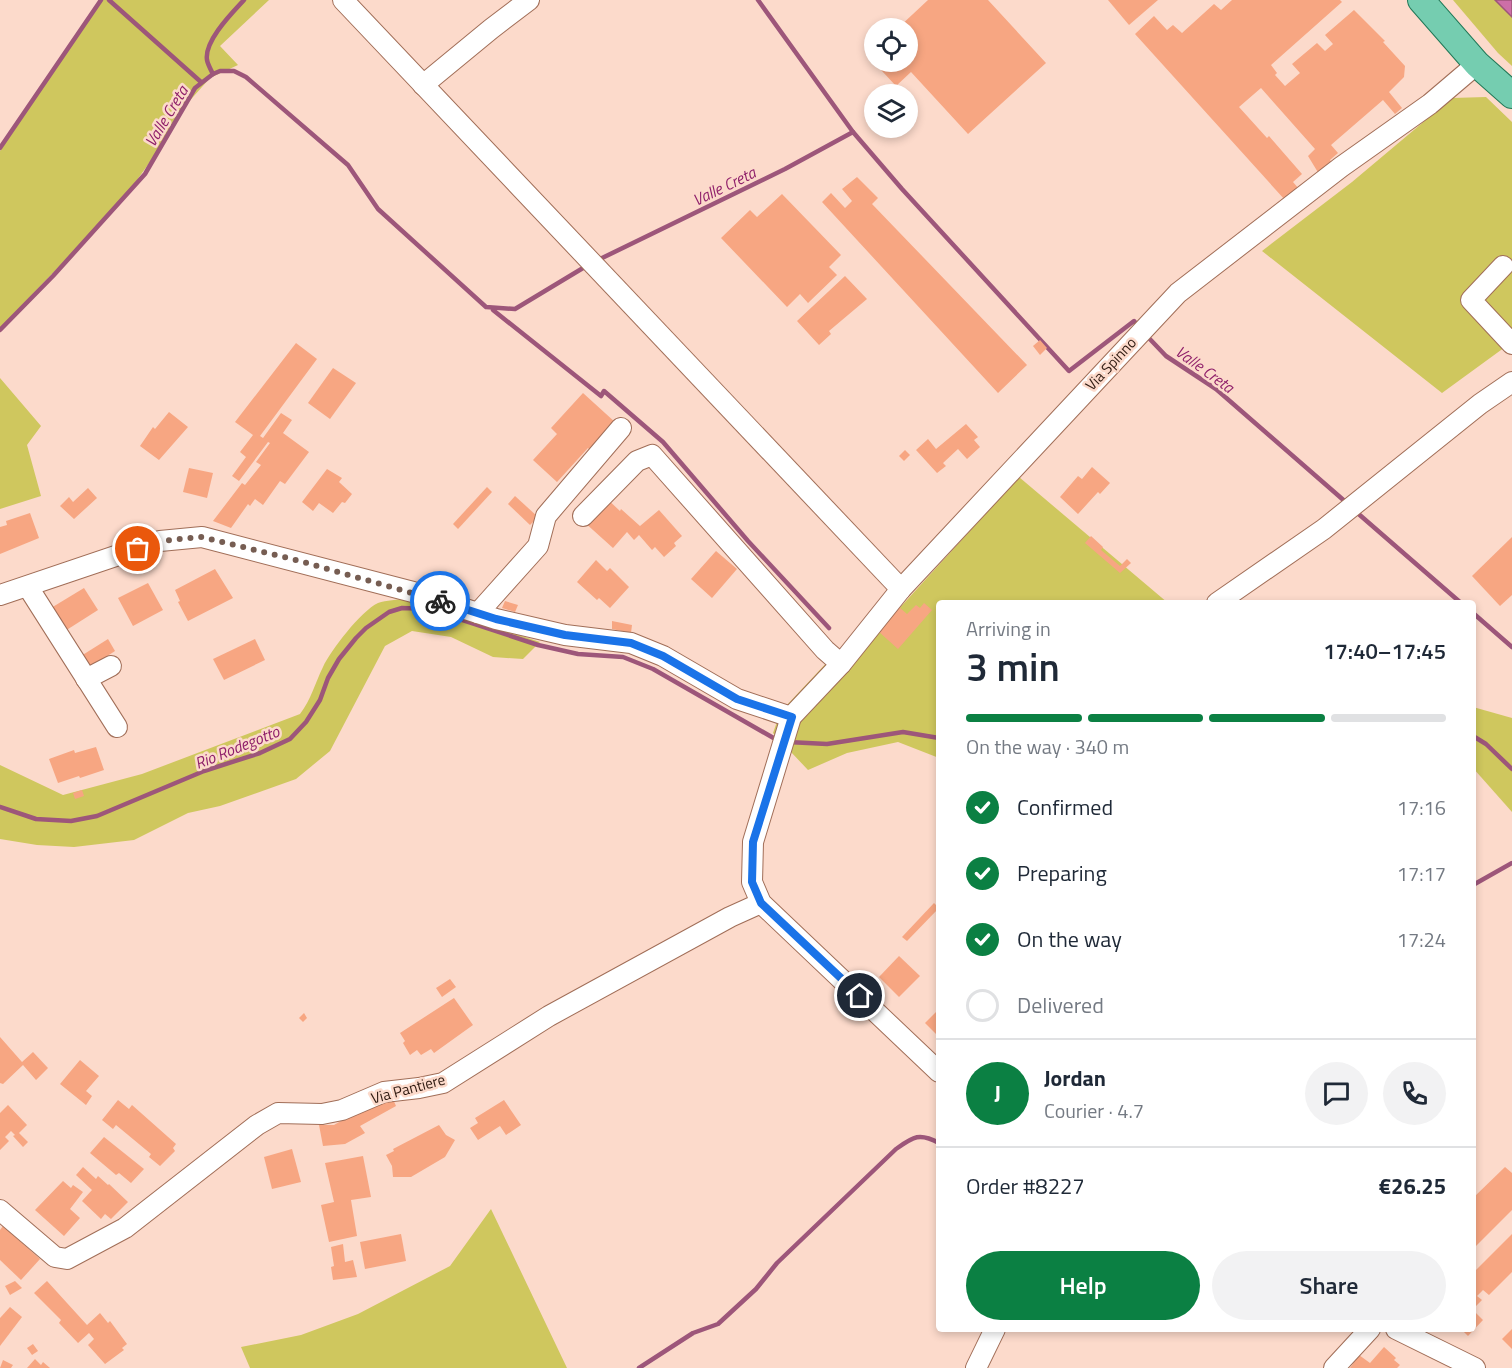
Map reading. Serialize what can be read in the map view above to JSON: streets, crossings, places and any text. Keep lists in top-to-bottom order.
{
  "streets": {
    "street": ["Via Spinno", "Via Pantiere"]
  },
  "water": ["Valle Creta", "Rio Rodegotto"],
  "page": {
    "heading": ["3 min", "Arriving in", "17:40–17:45"],
    "panel": [
      "Jordan",
      "Courier · 4.7",
      "Order #8227",
      "€26.25"
    ],
    "bar": "On the way · 340 m",
    "list": [
      ["Confirmed", "17:16"],
      ["Preparing", "17:17"],
      ["On the way", "17:24"],
      "Delivered"
    ],
    "round": "J",
    "buttons": ["Help", "Share"]
  }
}
